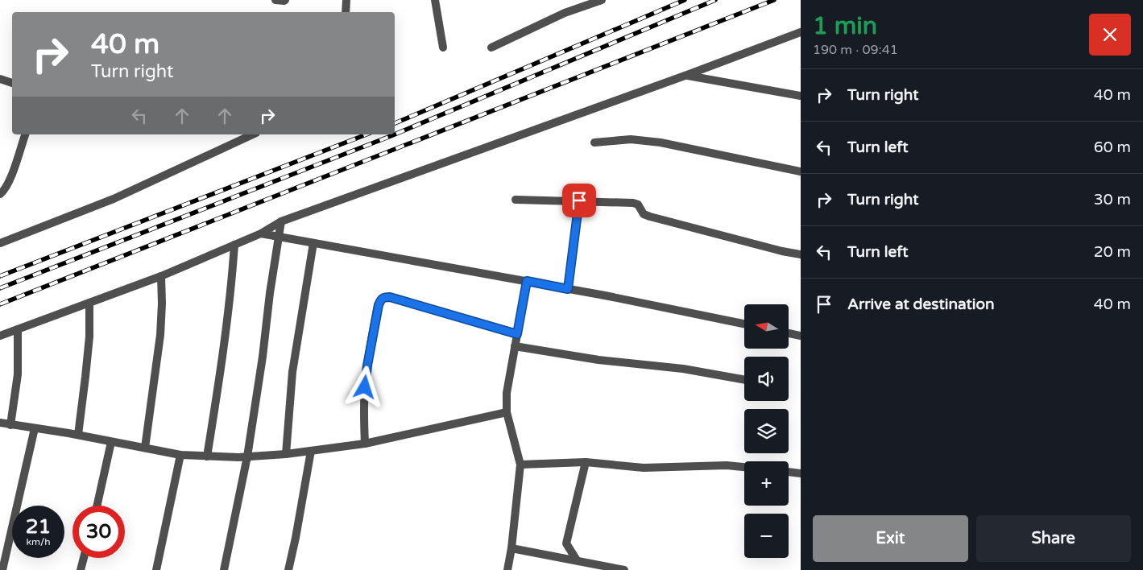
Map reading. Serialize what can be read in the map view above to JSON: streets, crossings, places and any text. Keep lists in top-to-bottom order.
{
  "north": "left",
  "page": {
    "heading": ["1 min", "190 m · 09:41"],
    "turn": ["40 m", "Turn right"],
    "list": [
      {
        "name": "Turn right",
        "value": "40 m"
      },
      {
        "name": "Turn left",
        "value": "60 m"
      },
      {
        "name": "Turn right",
        "value": "30 m"
      },
      {
        "name": "Turn left",
        "value": "20 m"
      },
      {
        "name": "Arrive at destination",
        "value": "40 m"
      }
    ],
    "map_buttons": ["+", "−"],
    "speed": "21 km/h",
    "limit": "30",
    "buttons": ["Exit", "Share"]
  }
}
